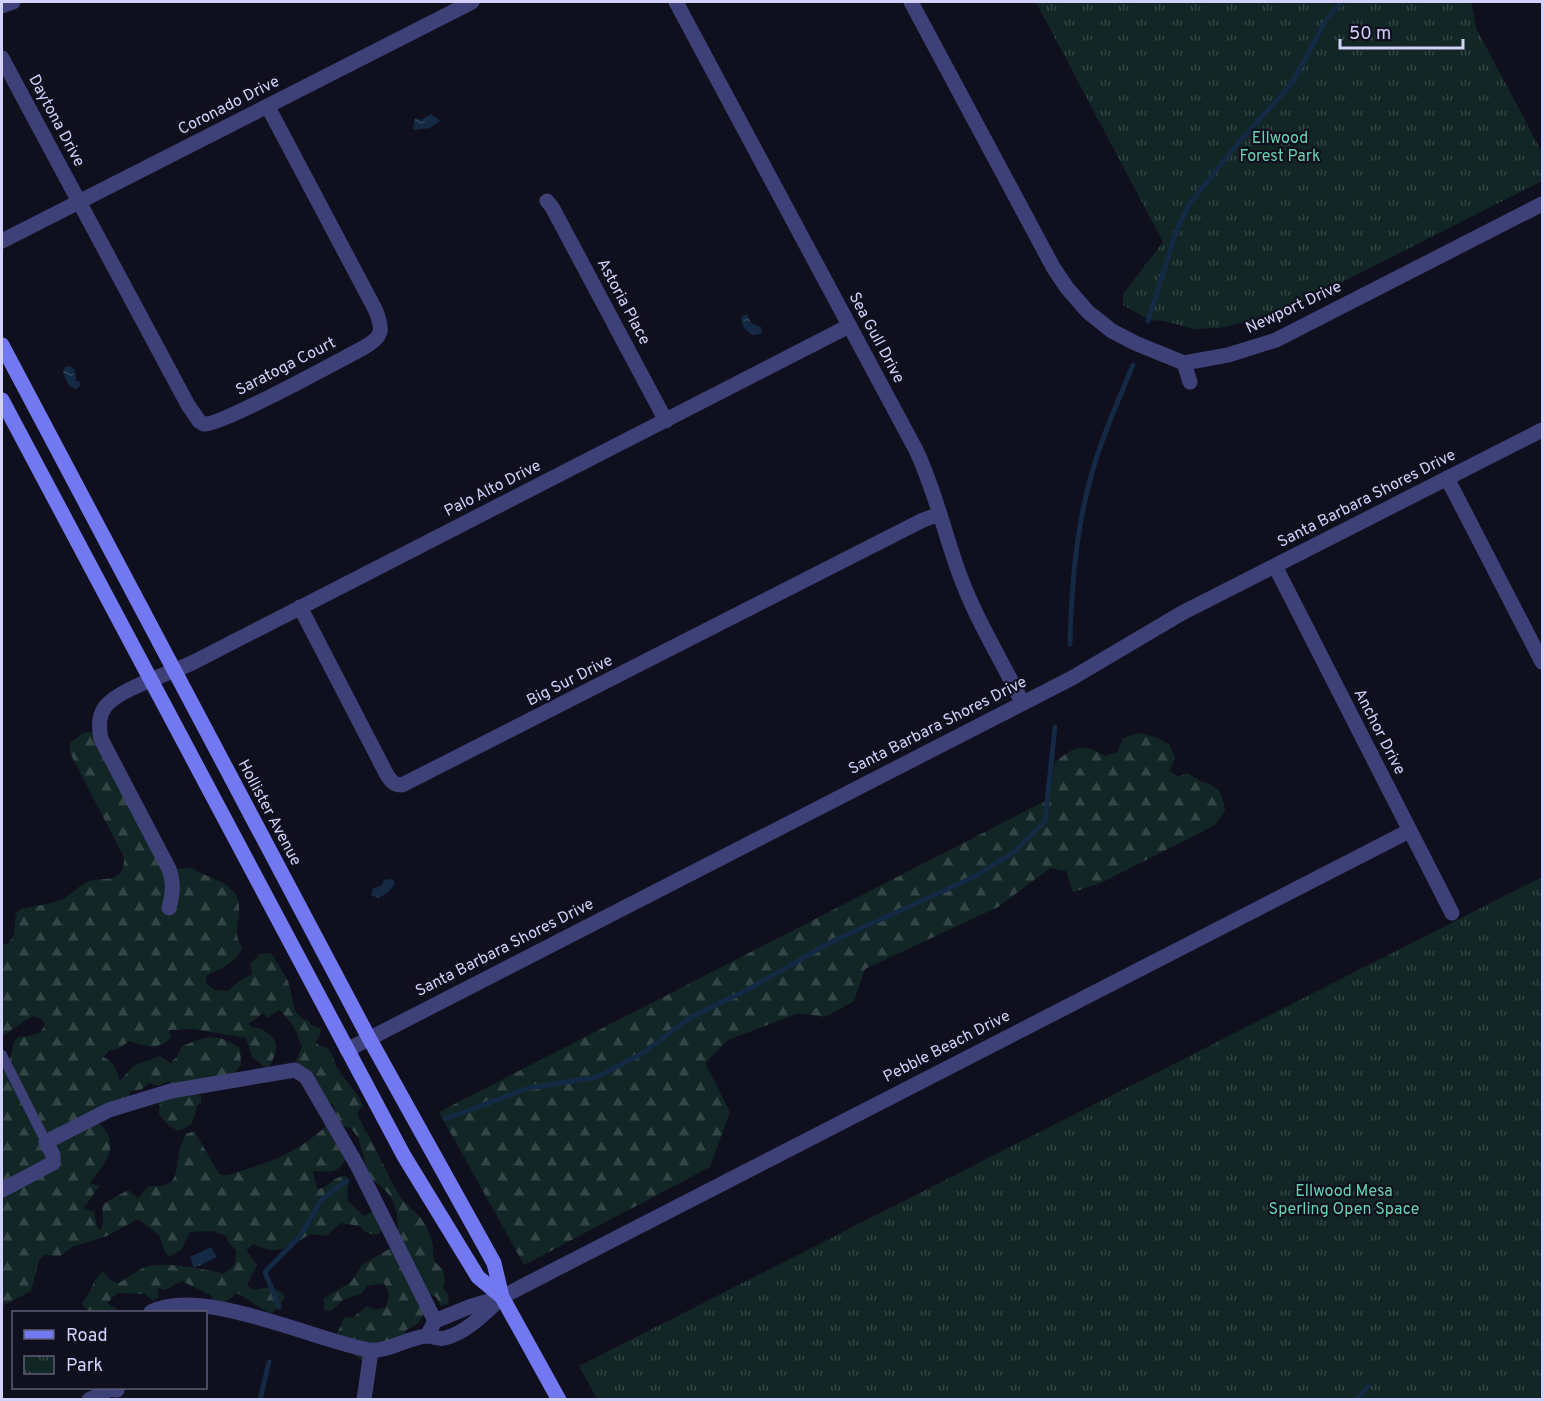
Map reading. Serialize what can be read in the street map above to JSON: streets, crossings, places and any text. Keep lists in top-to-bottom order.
{
  "streets": {
    "main road": ["Hollister Avenue"],
    "street": [
      "Coronado Drive",
      "Daytona Drive",
      "Astoria Place",
      "Newport Drive",
      "Sea Gull Drive",
      "Saratoga Court",
      "Palo Alto Drive",
      "Santa Barbara Shores Drive",
      "Big Sur Drive",
      "Anchor Drive",
      "Pebble Beach Drive"
    ]
  },
  "crossings": [
    ["Coronado Drive", "Daytona Drive"],
    ["Coronado Drive", "Saratoga Court"],
    ["Daytona Drive", "Saratoga Court"],
    ["Astoria Place", "Palo Alto Drive"],
    ["Sea Gull Drive", "Palo Alto Drive"],
    ["Sea Gull Drive", "Santa Barbara Shores Drive"],
    ["Sea Gull Drive", "Big Sur Drive"],
    ["Palo Alto Drive", "Big Sur Drive"],
    ["Palo Alto Drive", "Hollister Avenue"],
    ["Santa Barbara Shores Drive", "Anchor Drive"],
    ["Santa Barbara Shores Drive", "Hollister Avenue"],
    ["Anchor Drive", "Pebble Beach Drive"],
    ["Hollister Avenue", "Pebble Beach Drive"]
  ],
  "parks": ["Ellwood Forest Park", "Ellwood Mesa Sperling Open Space"],
  "legend": ["Road", "Park"],
  "scale_bar": "50 m"
}
